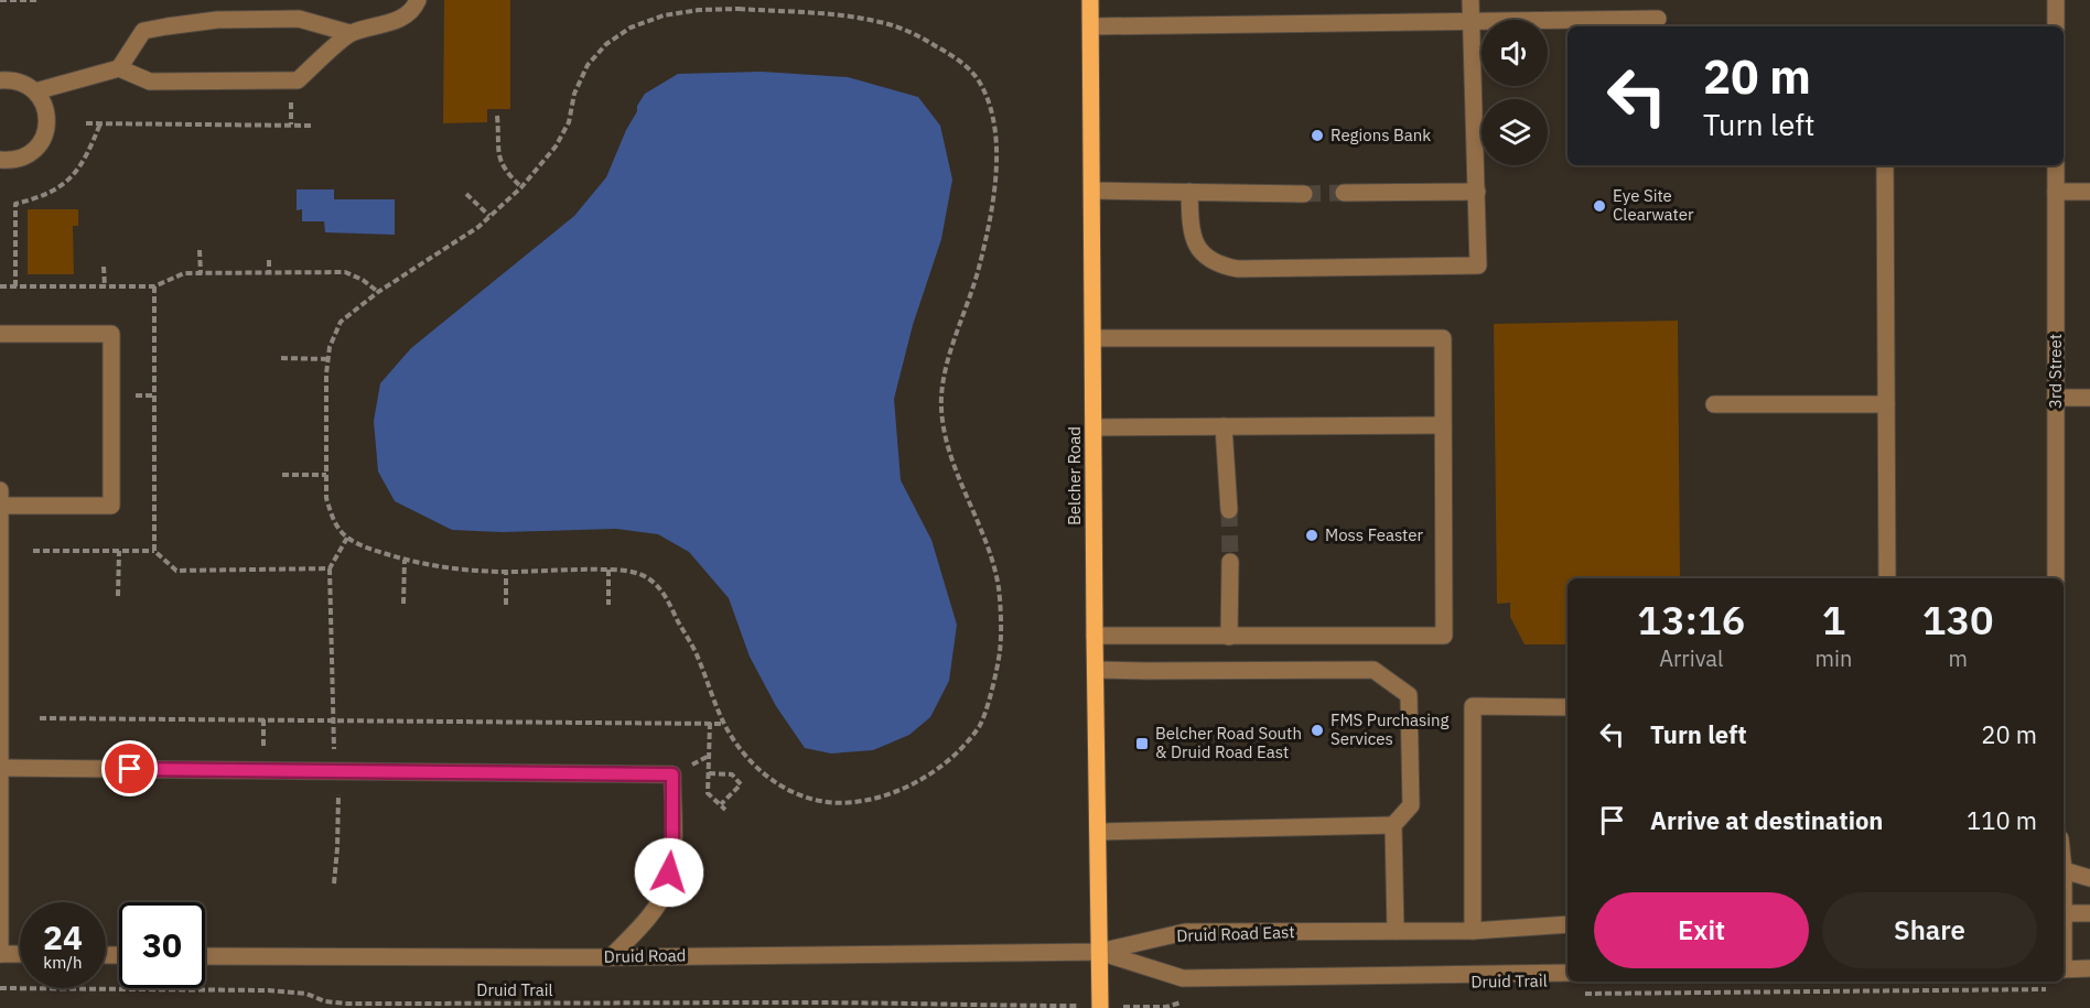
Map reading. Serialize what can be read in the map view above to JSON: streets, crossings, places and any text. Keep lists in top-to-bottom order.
{
  "streets": {
    "main road": ["Belcher Road"],
    "street": ["3rd Street", "Druid Road East", "Druid Road"],
    "path": ["Druid Trail"]
  },
  "crossings": [
    ["Belcher Road", "Druid Road East"],
    ["Belcher Road", "Druid Road"],
    ["Druid Road East", "Druid Road"]
  ],
  "places": {
    "other": [
      "Regions Bank",
      "Eye Site Clearwater",
      "Moss Feaster",
      "FMS Purchasing Services"
    ],
    "transit": ["Belcher Road South & Druid Road East"]
  },
  "page": {
    "turn": ["20 m", "Turn left"],
    "eta": [
      "13:16",
      "Arrival",
      "1",
      "min",
      "130",
      "m"
    ],
    "list": [
      {
        "name": "Turn left",
        "value": "20 m"
      },
      {
        "name": "Arrive at destination",
        "value": "110 m"
      }
    ],
    "buttons": ["Exit", "Share"],
    "speed": "24 km/h",
    "limit": "30"
  }
}
